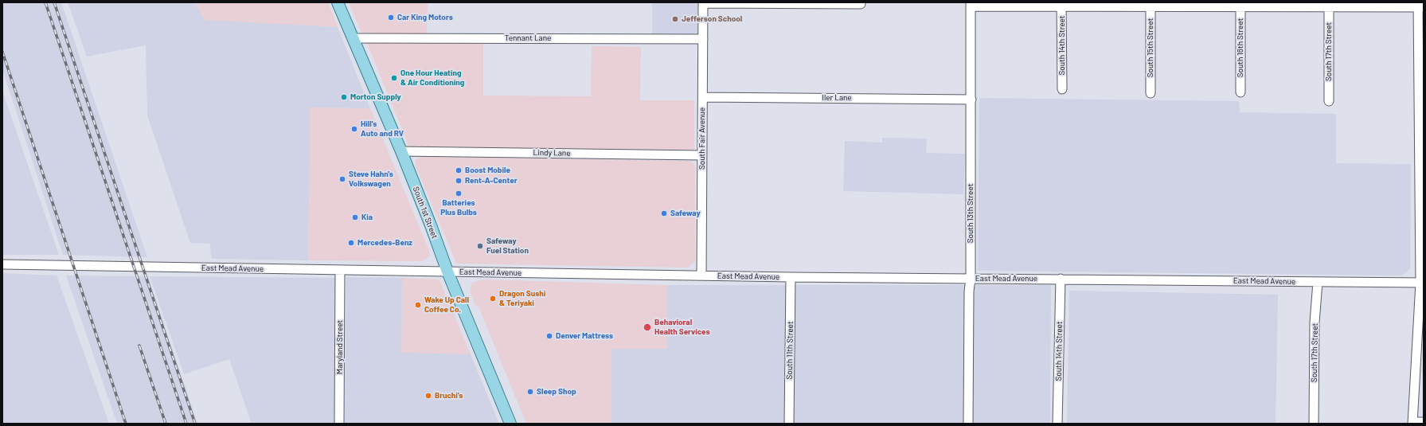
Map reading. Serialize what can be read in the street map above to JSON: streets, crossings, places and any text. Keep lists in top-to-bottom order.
{
  "streets": {
    "main road": ["South 1st Street"],
    "street": [
      "Tennant Lane",
      "South 14th Street",
      "South 15th Street",
      "South 16th Street",
      "South 17th Street",
      "Iler Lane",
      "South Fair Avenue",
      "Lindy Lane",
      "South 13th Street",
      "East Mead Avenue",
      "Maryland Street",
      "South 11th Street"
    ]
  },
  "crossings": [
    ["Tennant Lane", "South Fair Avenue"],
    ["Tennant Lane", "South 1st Street"],
    ["South 14th Street", "East Mead Avenue"],
    ["South 17th Street", "East Mead Avenue"],
    ["Iler Lane", "South Fair Avenue"],
    ["Iler Lane", "South 13th Street"],
    ["South Fair Avenue", "Lindy Lane"],
    ["South Fair Avenue", "East Mead Avenue"],
    ["Lindy Lane", "South 1st Street"],
    ["South 1st Street", "East Mead Avenue"],
    ["South 13th Street", "East Mead Avenue"],
    ["East Mead Avenue", "Maryland Street"],
    ["East Mead Avenue", "South 11th Street"]
  ],
  "places": [
    "Car King Motors",
    "Jefferson School",
    "One Hour Heating & Air Conditioning",
    "Morton Supply",
    "Hill's Auto and RV",
    "Boost Mobile",
    "Steve Hahn's Volkswagen",
    "Rent-A-Center",
    "Batteries Plus Bulbs",
    "Safeway",
    "Kia",
    "Mercedes-Benz",
    "Safeway Fuel Station",
    "Dragon Sushi & Teriyaki",
    "Wake Up Call Coffee Co.",
    "Behavioral Health Services",
    "Denver Mattress",
    "Sleep Shop",
    "Bruchi's"
  ]
}
